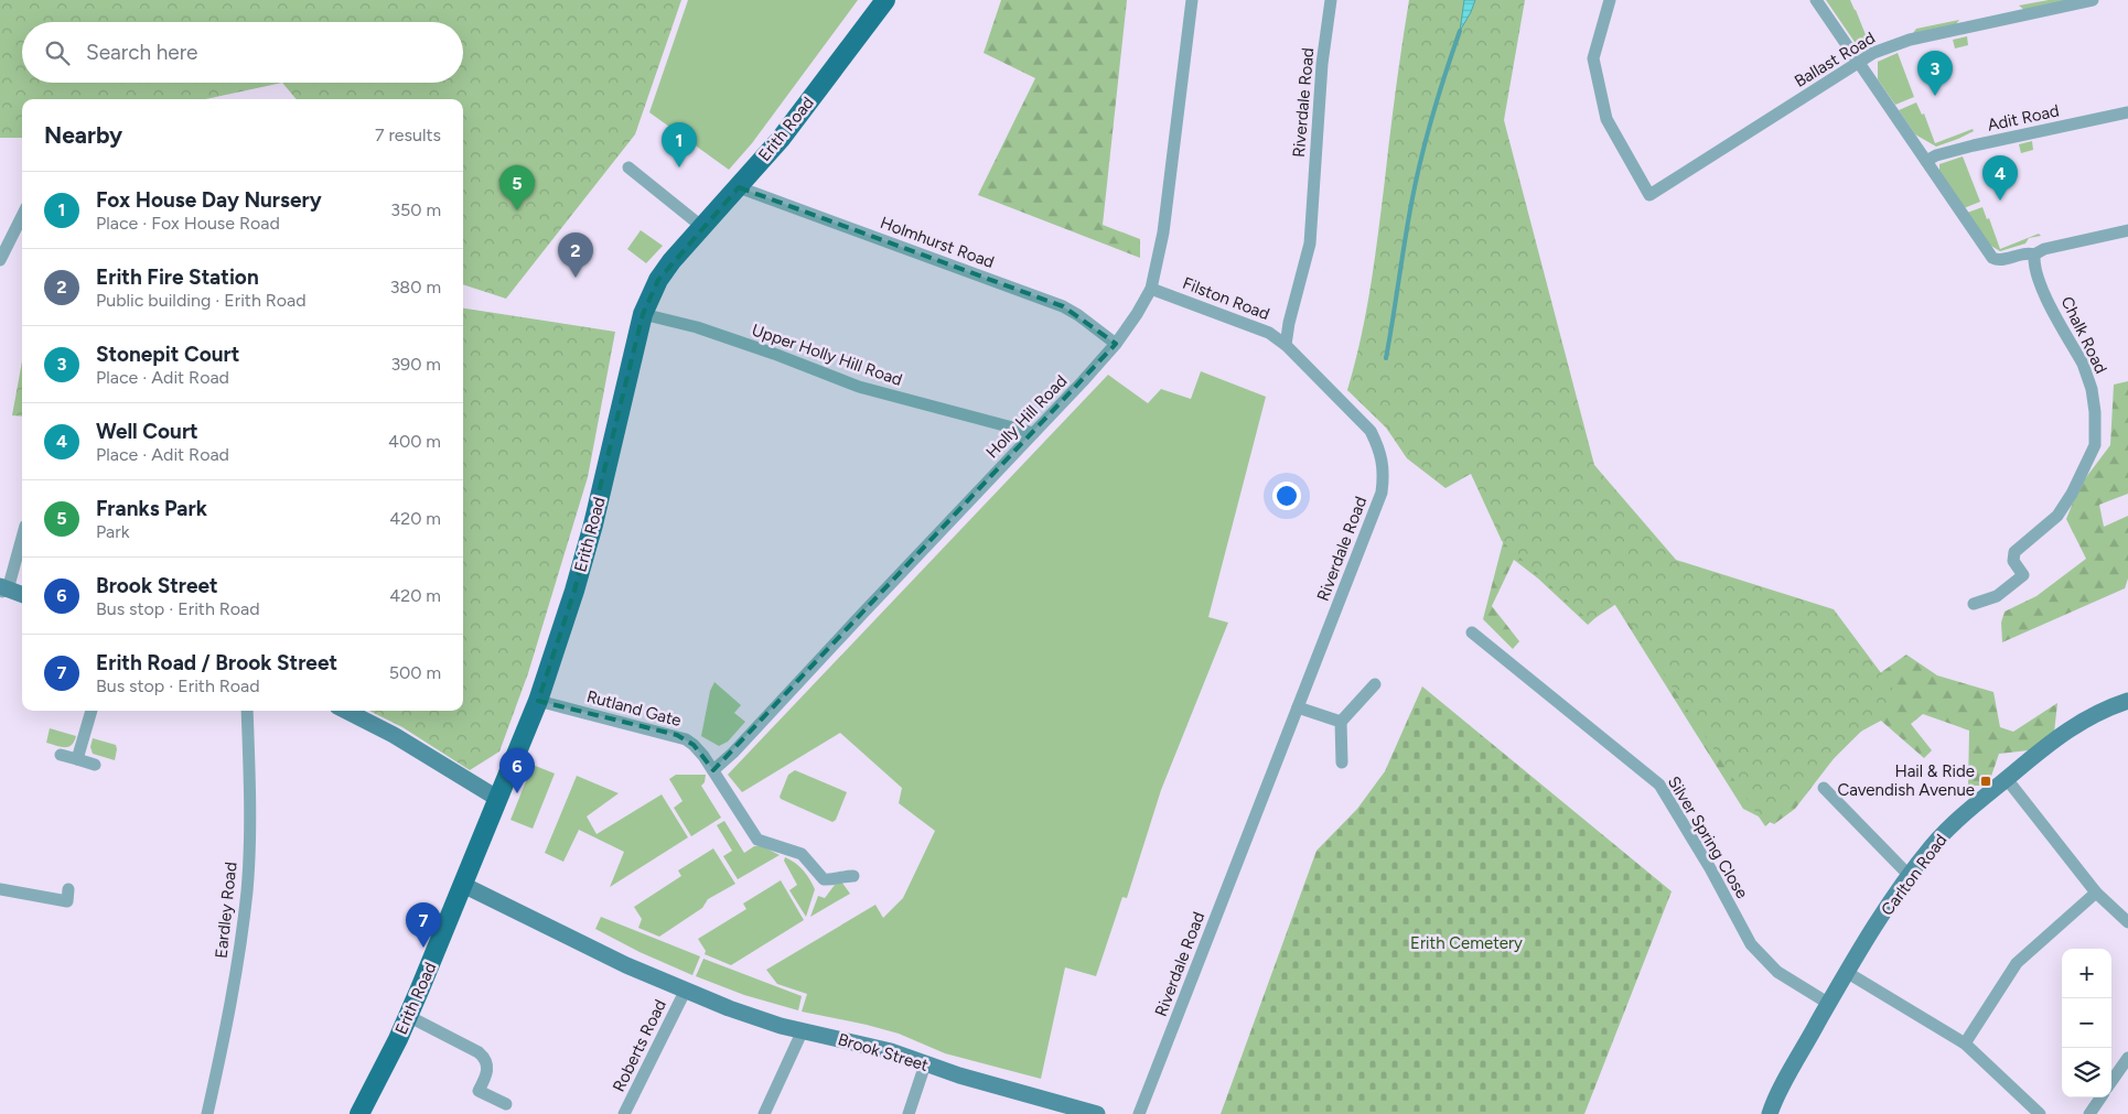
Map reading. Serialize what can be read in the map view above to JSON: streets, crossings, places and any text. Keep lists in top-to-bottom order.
{
  "streets": {
    "main road": ["Erith Road"],
    "street": [
      "Ballast Road",
      "Riverdale Road",
      "Adit Road",
      "Holmhurst Road",
      "Filston Road",
      "Chalk Road",
      "Upper Holly Hill Road",
      "Holly Hill Road",
      "Rutland Gate",
      "Silver Spring Close",
      "Carlton Road",
      "Eardley Road",
      "Roberts Road",
      "Brook Street"
    ]
  },
  "crossings": [
    ["Riverdale Road", "Filston Road"],
    ["Erith Road", "Holmhurst Road"],
    ["Erith Road", "Upper Holly Hill Road"],
    ["Erith Road", "Rutland Gate"],
    ["Erith Road", "Brook Street"],
    ["Holmhurst Road", "Holly Hill Road"],
    ["Filston Road", "Holly Hill Road"],
    ["Upper Holly Hill Road", "Holly Hill Road"],
    ["Holly Hill Road", "Rutland Gate"],
    ["Silver Spring Close", "Carlton Road"],
    ["Roberts Road", "Brook Street"]
  ],
  "parks": ["Erith Cemetery"],
  "places": {
    "transit": ["Hail & Ride Cavendish Avenue"]
  },
  "page": {
    "search": "Search here",
    "pins": [
      "3",
      "1",
      "4",
      "5",
      "2",
      "6",
      "7"
    ],
    "heading": ["Nearby", "7 results"],
    "list": [
      {
        "mark": "1",
        "name": "Fox House Day Nursery",
        "note": "Place · Fox House Road",
        "value": "350 m"
      },
      {
        "mark": "2",
        "name": "Erith Fire Station",
        "note": "Public building · Erith Road",
        "value": "380 m"
      },
      {
        "mark": "3",
        "name": "Stonepit Court",
        "note": "Place · Adit Road",
        "value": "390 m"
      },
      {
        "mark": "4",
        "name": "Well Court",
        "note": "Place · Adit Road",
        "value": "400 m"
      },
      {
        "mark": "5",
        "name": "Franks Park",
        "note": "Park",
        "value": "420 m"
      },
      {
        "mark": "6",
        "name": "Brook Street",
        "note": "Bus stop · Erith Road",
        "value": "420 m"
      },
      {
        "mark": "7",
        "name": "Erith Road / Brook Street",
        "note": "Bus stop · Erith Road",
        "value": "500 m"
      }
    ],
    "map_buttons": ["+", "−"]
  }
}
